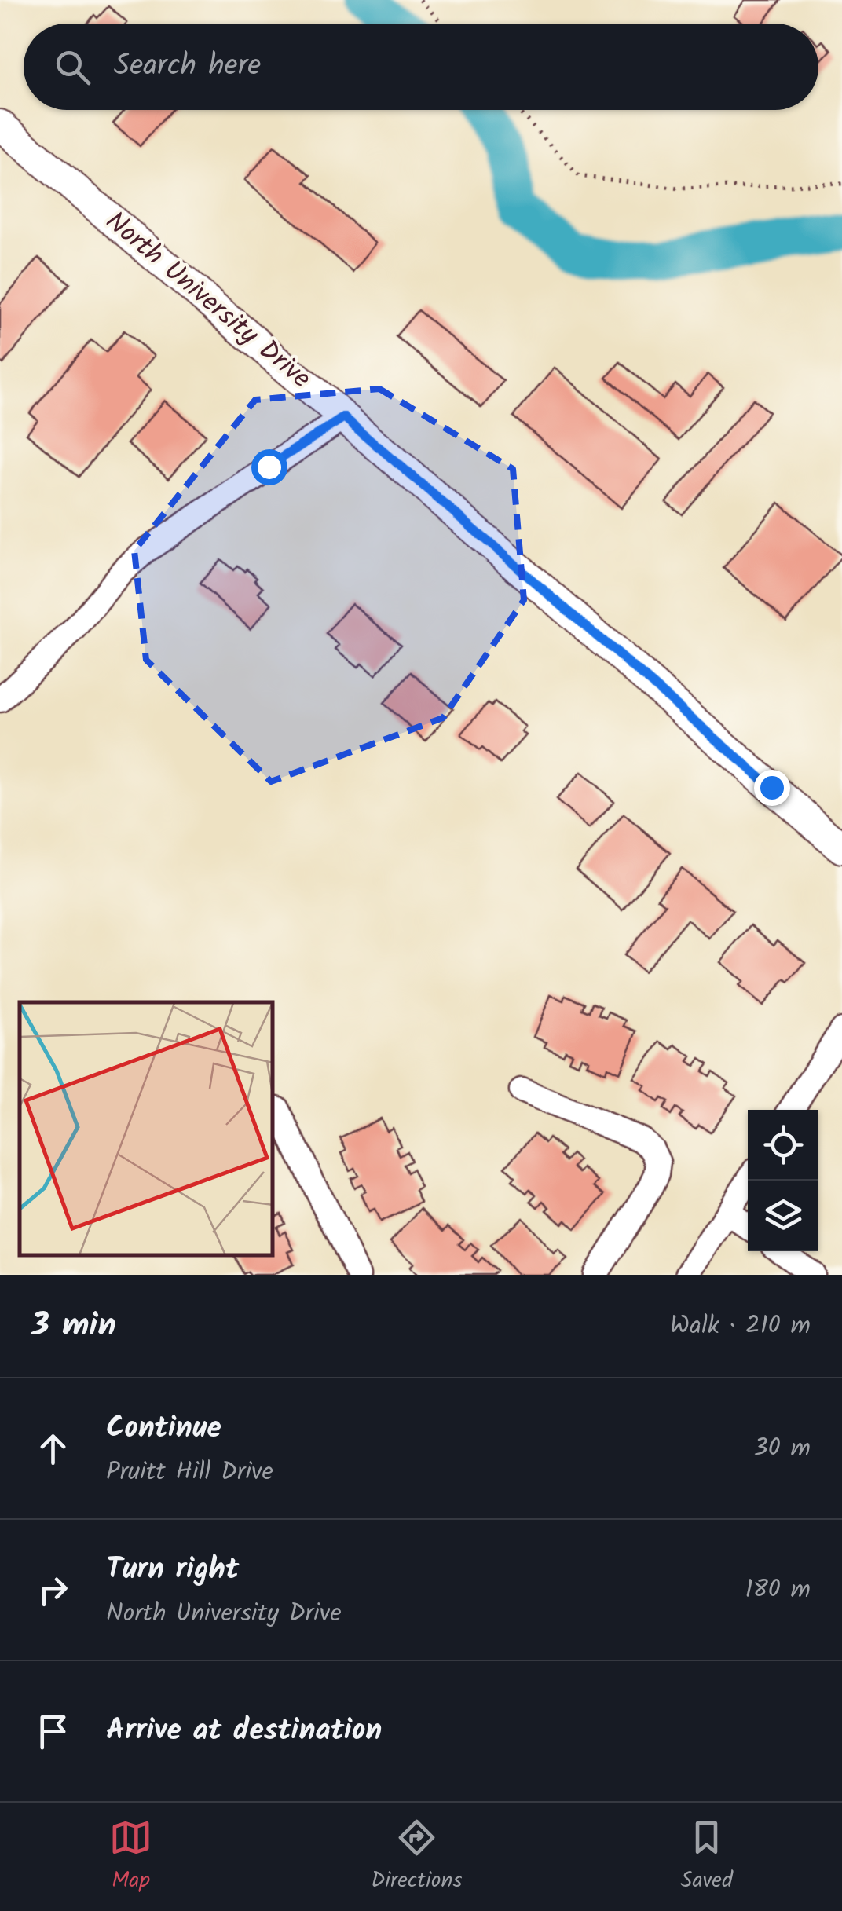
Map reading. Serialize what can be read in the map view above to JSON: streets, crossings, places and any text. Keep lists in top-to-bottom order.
{
  "streets": {
    "main road": ["North University Drive"]
  },
  "page": {
    "search": "Search here",
    "heading": ["3 min", "Walk · 210 m"],
    "list": [
      ["Continue", "Pruitt Hill Drive", "30 m"],
      ["Turn right", "North University Drive", "180 m"],
      "Arrive at destination"
    ],
    "nav": ["Map", "Directions", "Saved"]
  }
}
